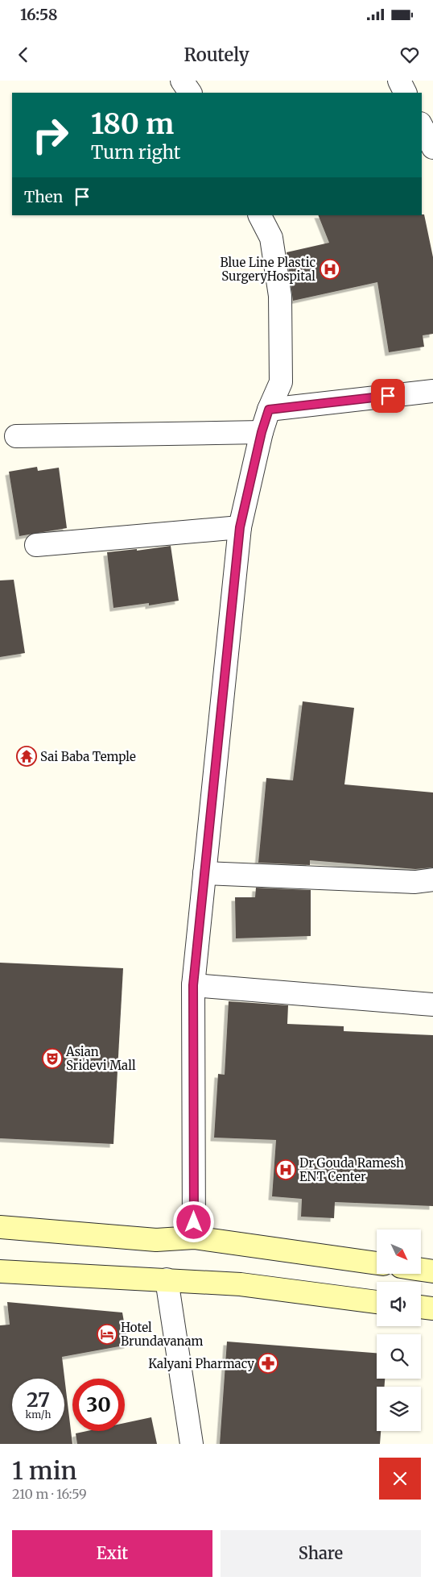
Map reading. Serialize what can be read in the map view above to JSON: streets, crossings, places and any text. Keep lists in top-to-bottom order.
{
  "places": {
    "hospital": ["Blue Line Plastic SurgeryHospital", "Dr Gouda Ramesh ENT Center"],
    "temple": ["Sai Baba Temple"],
    "theatre": ["Asian Sridevi Mall"],
    "hotel": ["Hotel Brundavanam"],
    "pharmacy": ["Kalyani Pharmacy"]
  },
  "north": "bottom right",
  "page": {
    "status": "16:58",
    "header": "Routely",
    "turn": ["180 m", "Turn right"],
    "then": "Then",
    "speed": "27 km/h",
    "limit": "30",
    "heading": ["1 min", "210 m · 16:59"],
    "buttons": ["Exit", "Share"]
  }
}
